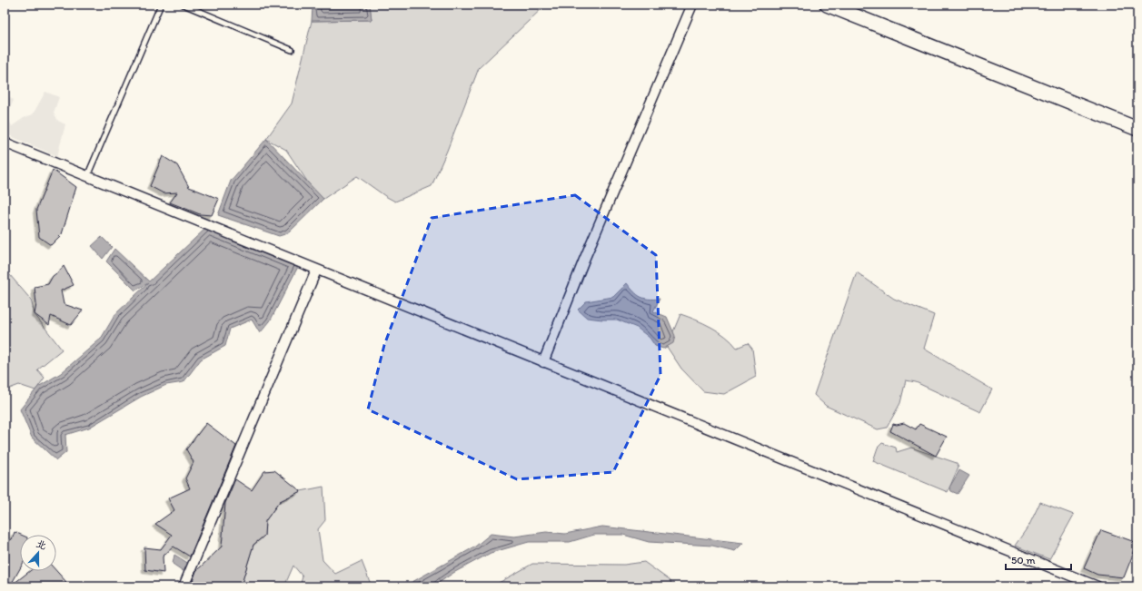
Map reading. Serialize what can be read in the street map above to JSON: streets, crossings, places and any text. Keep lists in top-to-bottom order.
{
  "scale_bar": "50 m",
  "north": "top"
}
